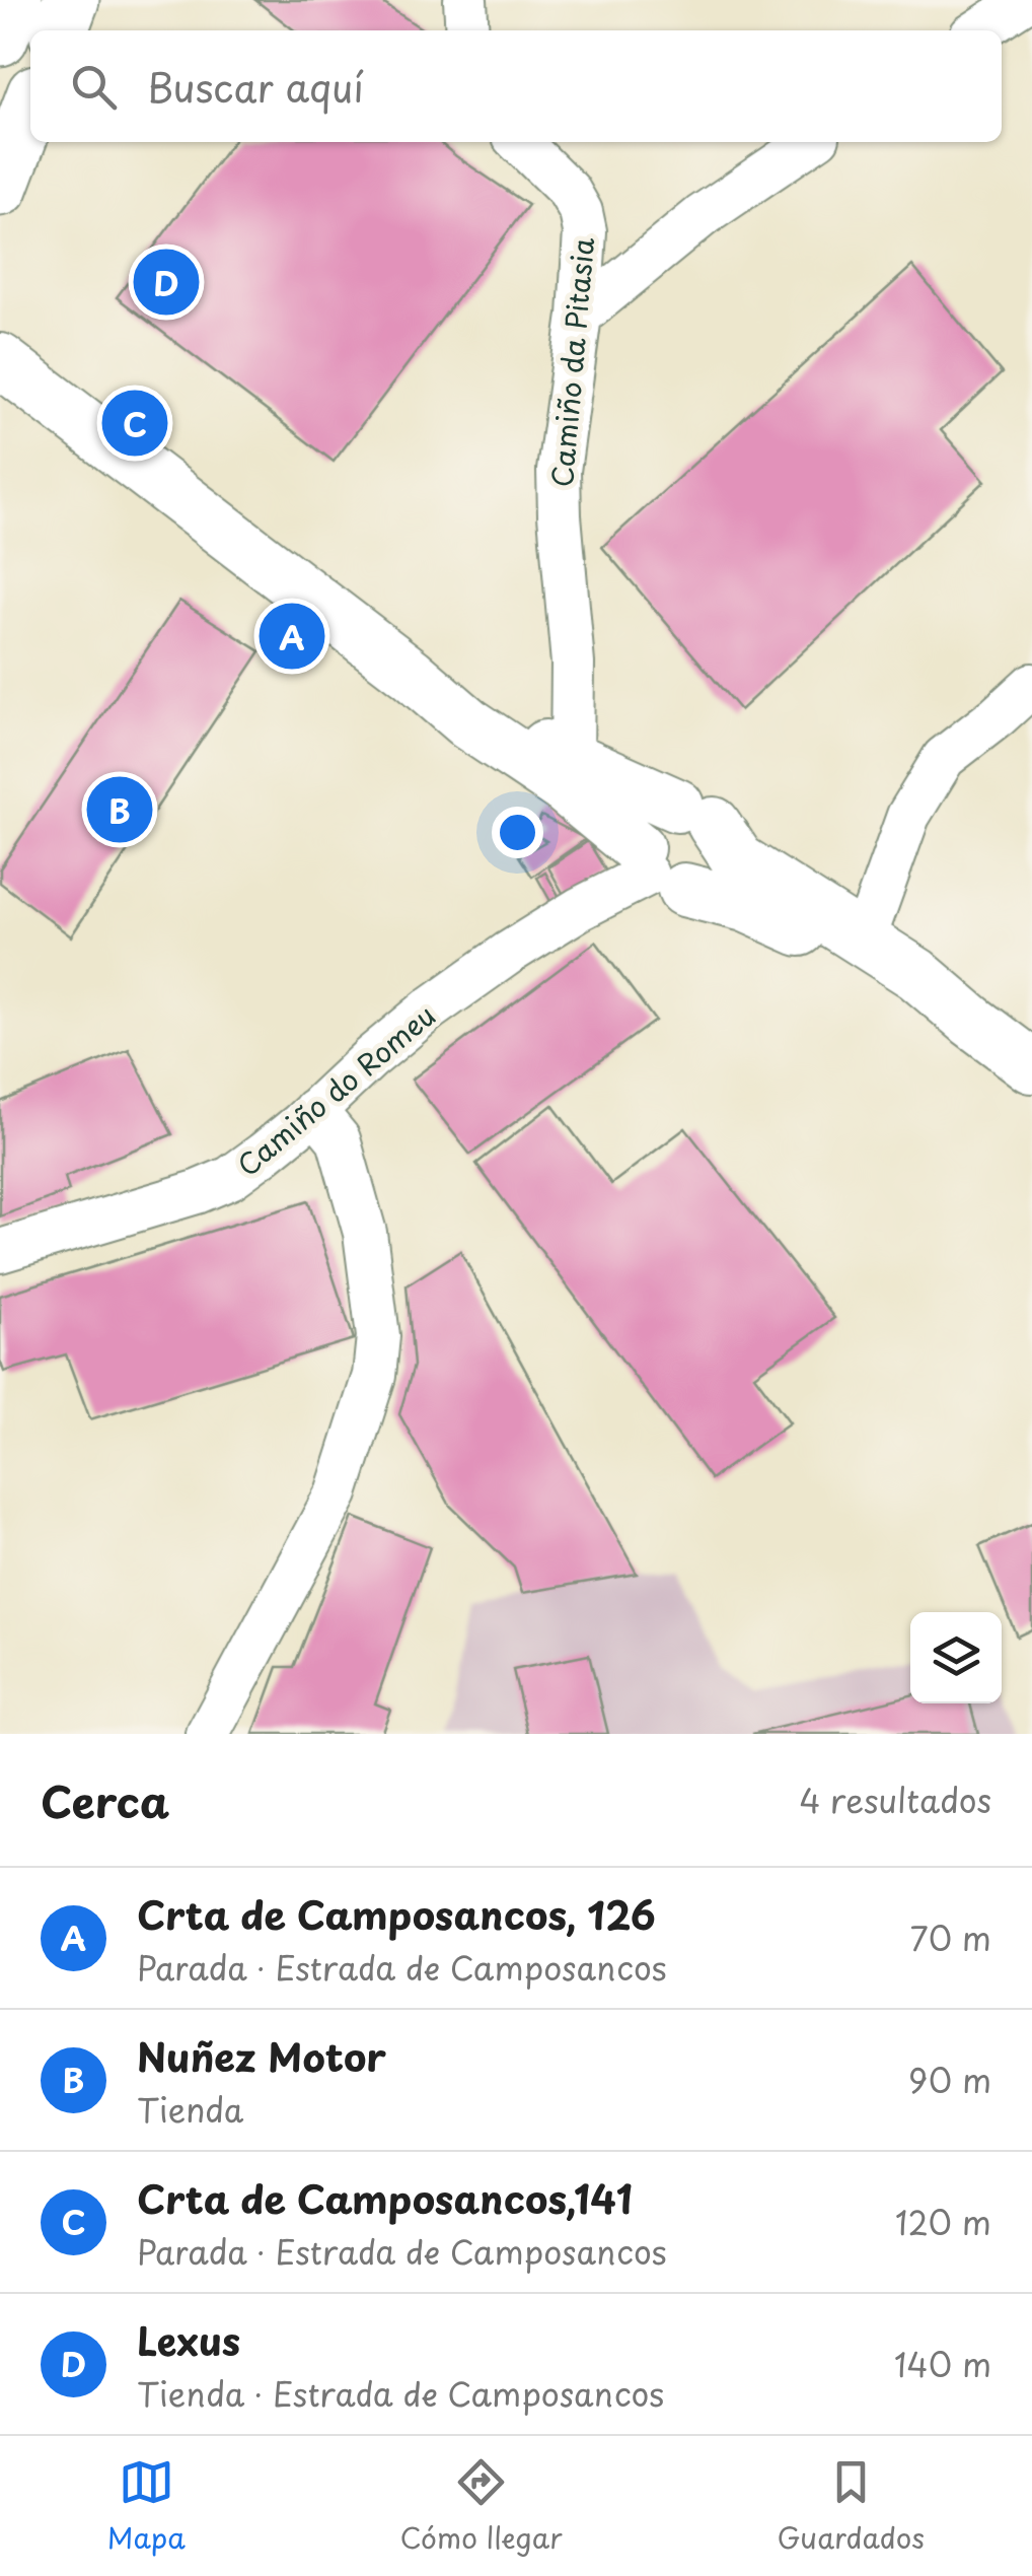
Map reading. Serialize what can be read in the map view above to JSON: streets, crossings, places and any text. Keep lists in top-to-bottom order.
{
  "streets": {
    "street": ["Camiño da Pitasia", "Camiño do Romeu"]
  },
  "page": {
    "search": "Buscar aquí",
    "pins": [
      "D",
      "C",
      "A",
      "B"
    ],
    "heading": ["Cerca", "4 resultados"],
    "list": [
      {
        "mark": "A",
        "name": "Crta de Camposancos, 126",
        "note": "Parada · Estrada de Camposancos",
        "value": "70 m"
      },
      {
        "mark": "B",
        "name": "Nuñez Motor",
        "note": "Tienda",
        "value": "90 m"
      },
      {
        "mark": "C",
        "name": "Crta de Camposancos,141",
        "note": "Parada · Estrada de Camposancos",
        "value": "120 m"
      },
      {
        "mark": "D",
        "name": "Lexus",
        "note": "Tienda · Estrada de Camposancos",
        "value": "140 m"
      }
    ],
    "nav": ["Mapa", "Cómo llegar", "Guardados"]
  }
}
